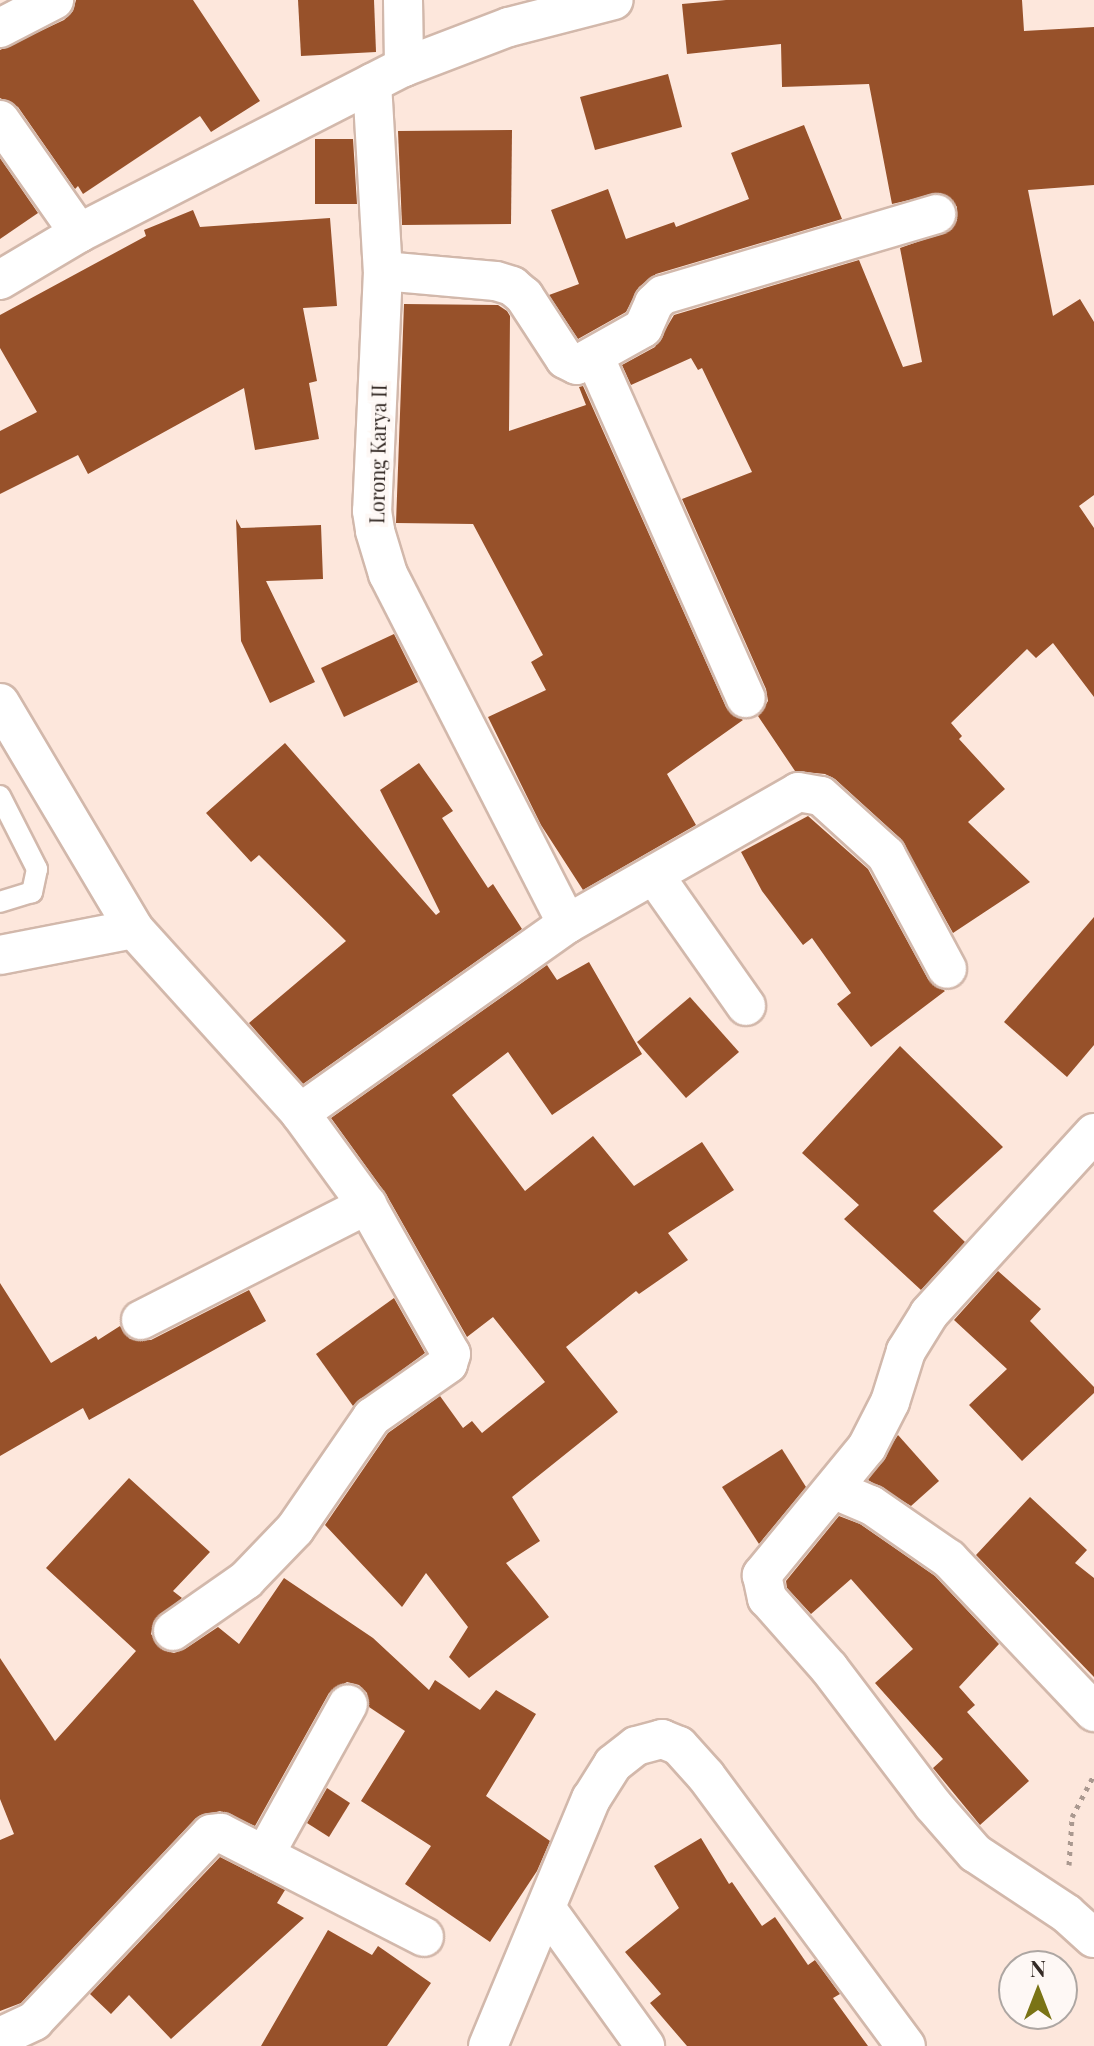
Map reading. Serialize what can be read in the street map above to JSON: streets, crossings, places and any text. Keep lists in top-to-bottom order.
{
  "streets": {
    "street": ["Lorong Karya II"]
  },
  "north": "top"
}
